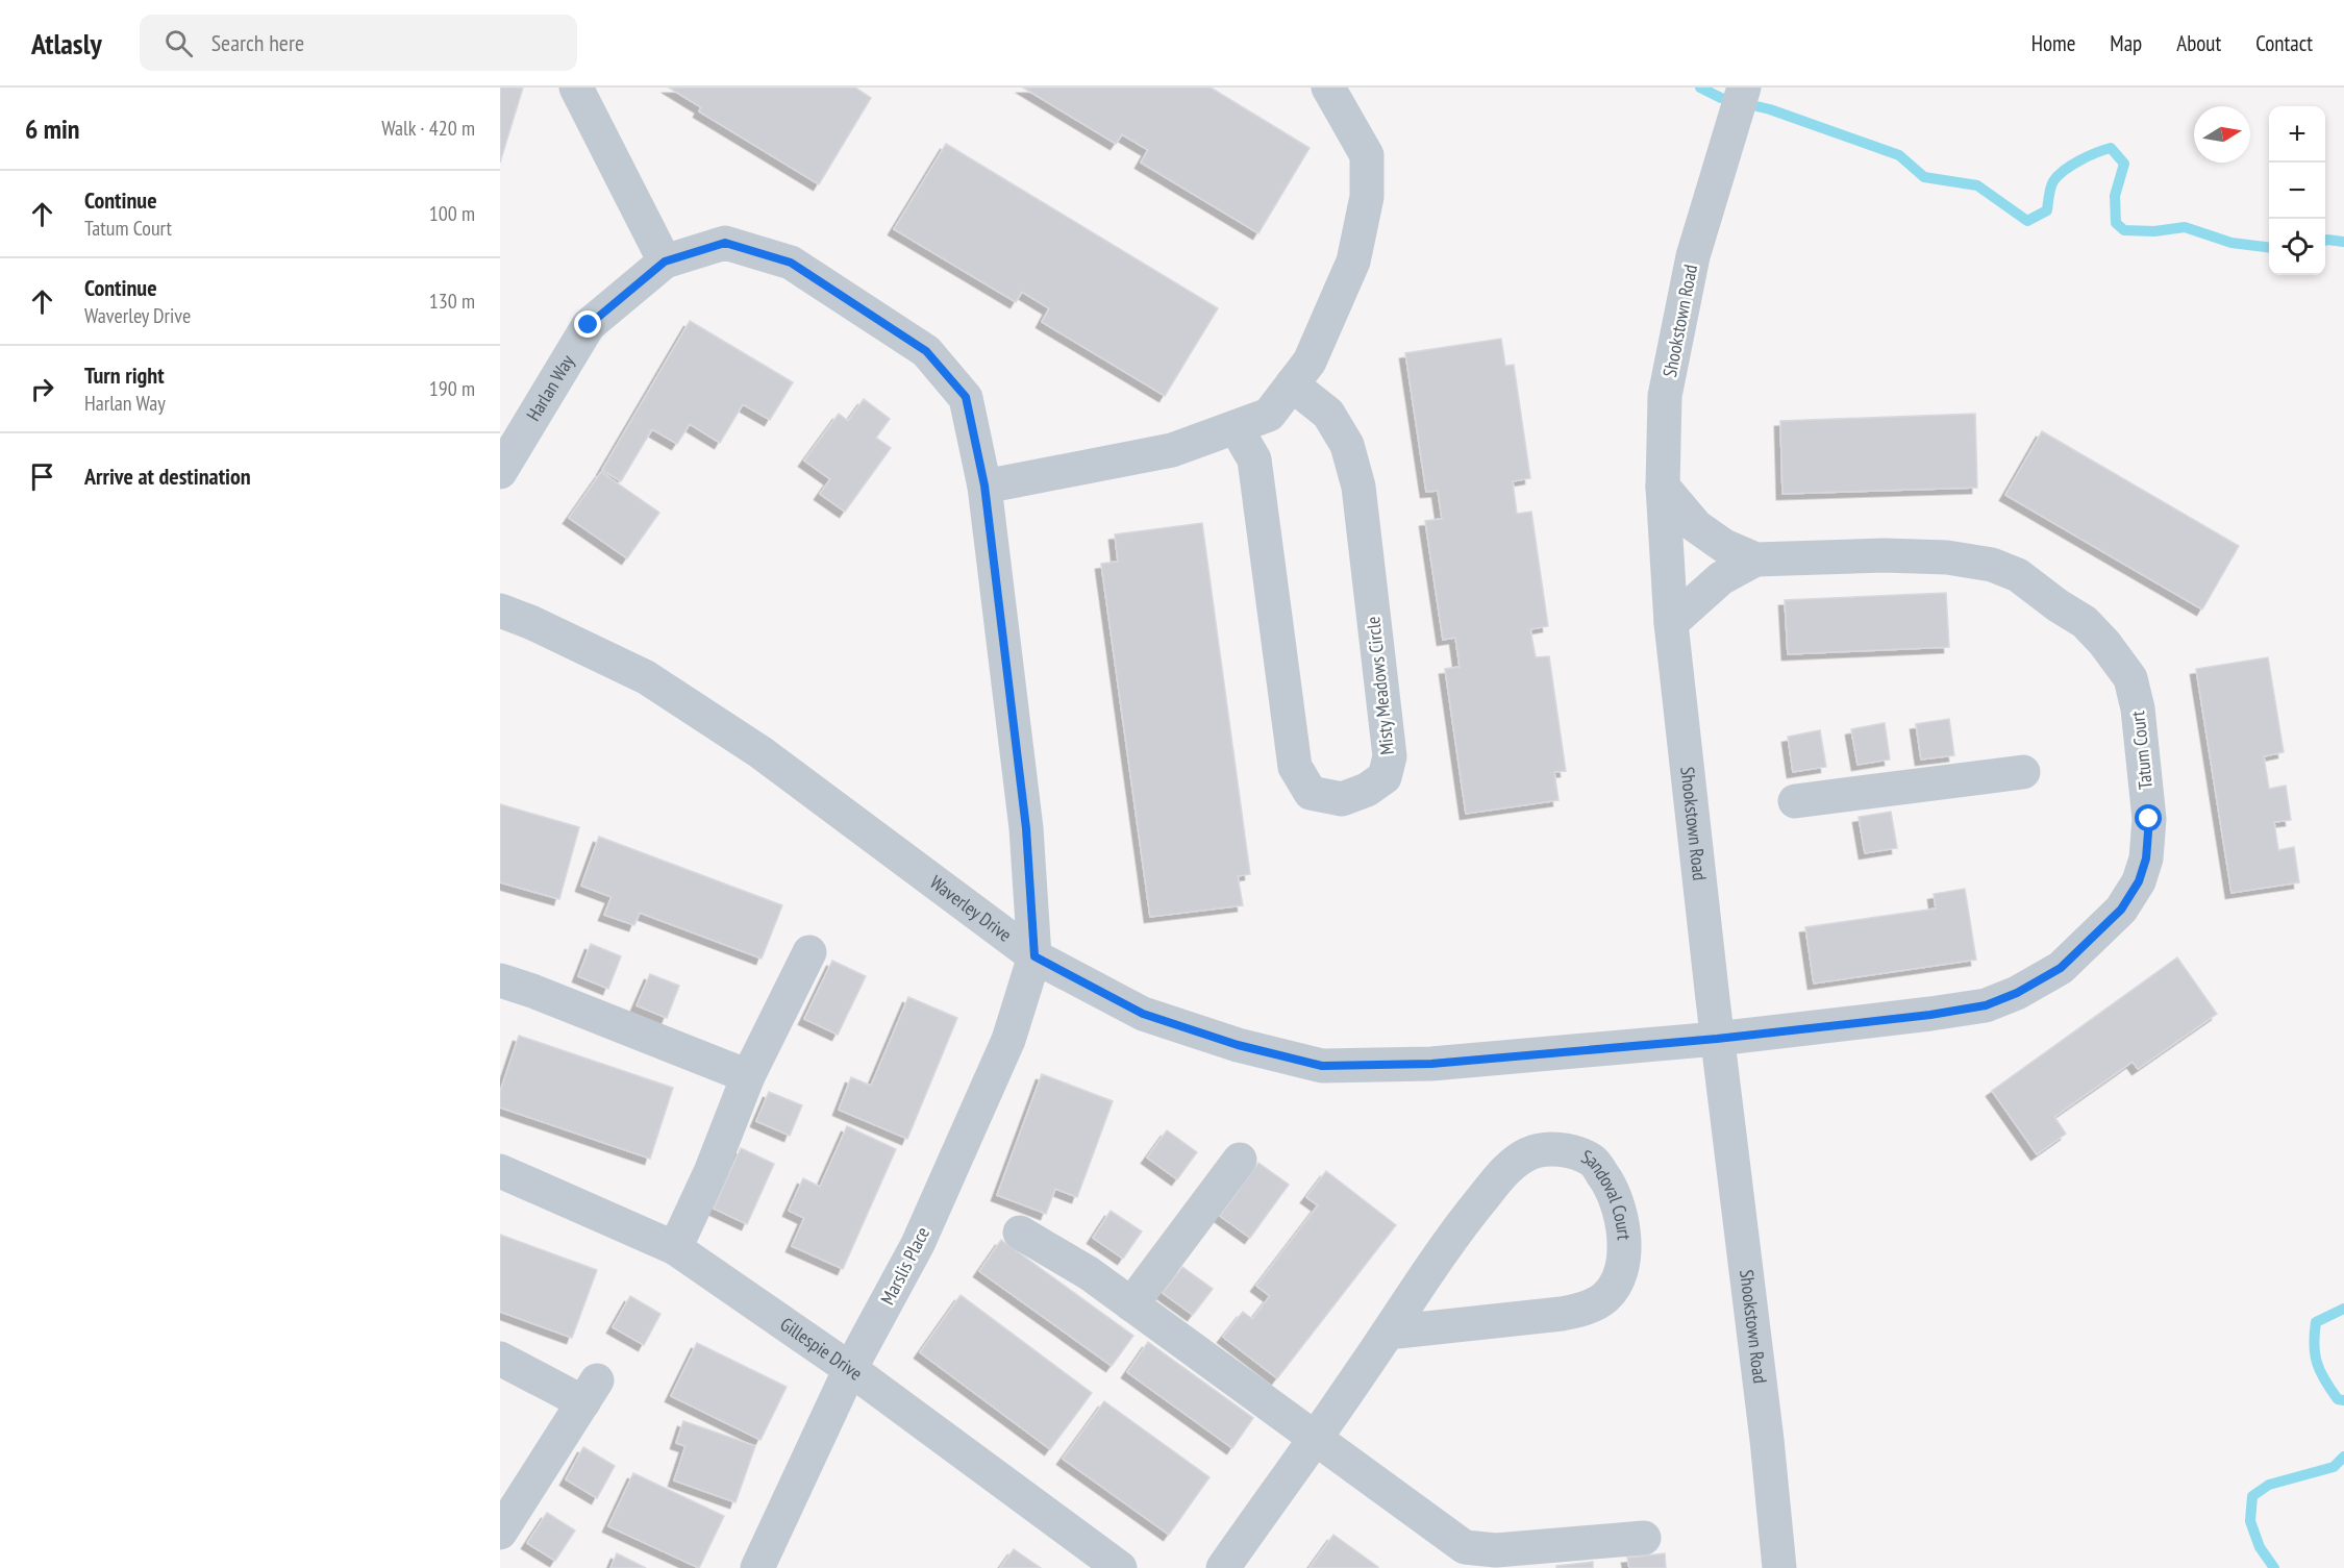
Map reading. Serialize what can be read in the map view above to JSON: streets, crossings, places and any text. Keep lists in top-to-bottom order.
{
  "streets": {
    "street": [
      "Shookstown Road",
      "Harlan Way",
      "Misty Meadows Circle",
      "Tatum Court",
      "Waverley Drive",
      "Sandoval Court",
      "Marslis Place",
      "Gillespie Drive"
    ]
  },
  "crossings": [
    ["Shookstown Road", "Tatum Court"],
    ["Shookstown Road", "Waverley Drive"],
    ["Harlan Way", "Waverley Drive"],
    ["Harlan Way", "Marslis Place"],
    ["Tatum Court", "Waverley Drive"],
    ["Waverley Drive", "Marslis Place"],
    ["Marslis Place", "Gillespie Drive"]
  ],
  "north": "right",
  "page": {
    "header": "Atlasly",
    "search": "Search here",
    "nav": [
      "Home",
      "Map",
      "About",
      "Contact"
    ],
    "heading": ["6 min", "Walk · 420 m"],
    "map_buttons": ["+", "−"],
    "list": [
      ["Continue", "Tatum Court", "100 m"],
      ["Continue", "Waverley Drive", "130 m"],
      ["Turn right", "Harlan Way", "190 m"],
      "Arrive at destination"
    ]
  }
}
